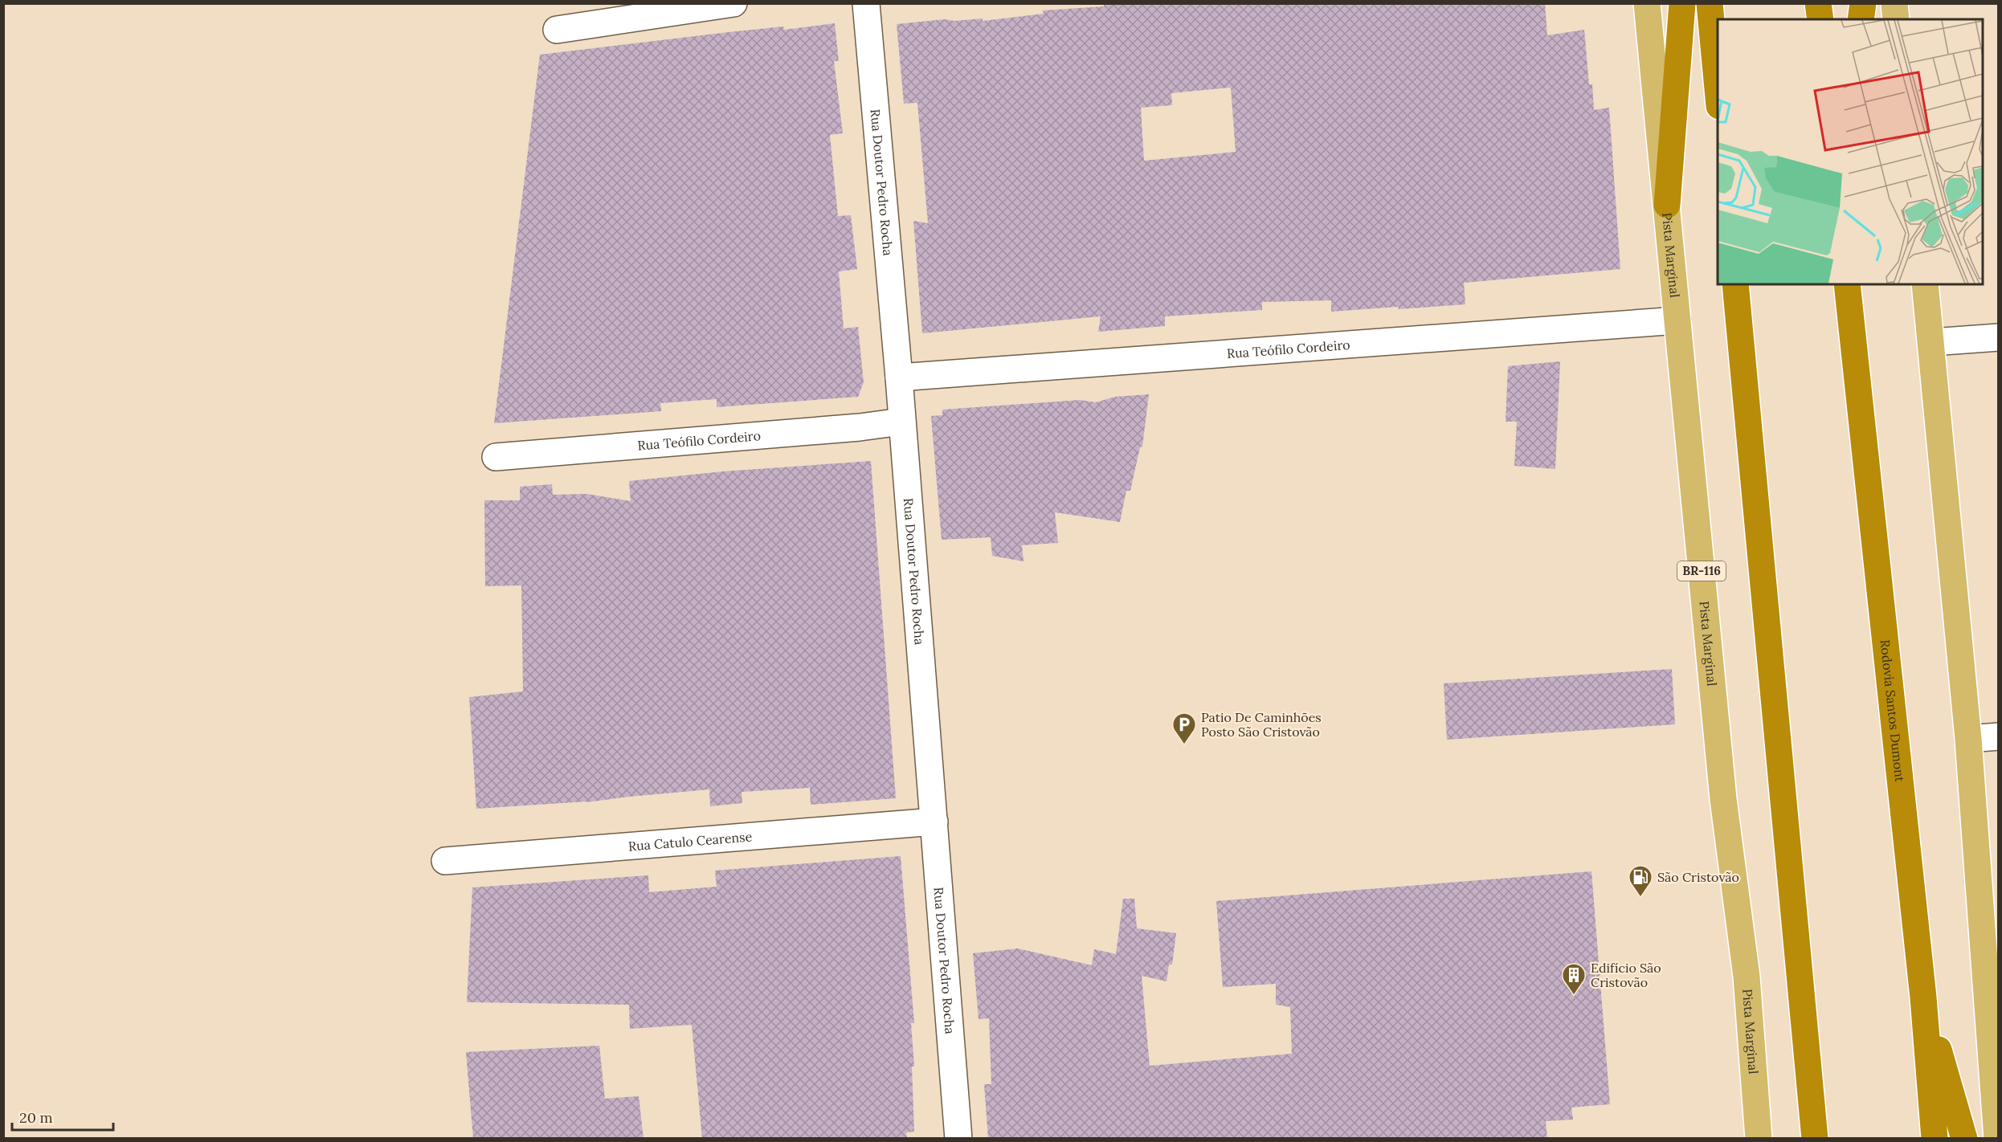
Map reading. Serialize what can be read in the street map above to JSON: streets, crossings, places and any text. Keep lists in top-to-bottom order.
{
  "streets": {
    "highway": ["Rodovia Santos Dumont"],
    "main road": ["Pista Marginal", "BR-116"],
    "street": ["Rua Doutor Pedro Rocha", "Rua Teófilo Cordeiro", "Rua Catulo Cearense"]
  },
  "crossings": [
    ["Rua Doutor Pedro Rocha", "Rua Teófilo Cordeiro"],
    ["Rua Doutor Pedro Rocha", "Rua Catulo Cearense"],
    ["Pista Marginal", "Rua Teófilo Cordeiro"]
  ],
  "places": {
    "parking": ["Patio De Caminhões Posto São Cristovão"],
    "fuel station": ["São Cristovão"],
    "building": ["Edifício São Cristovão"]
  },
  "scale_bar": "20 m"
}
